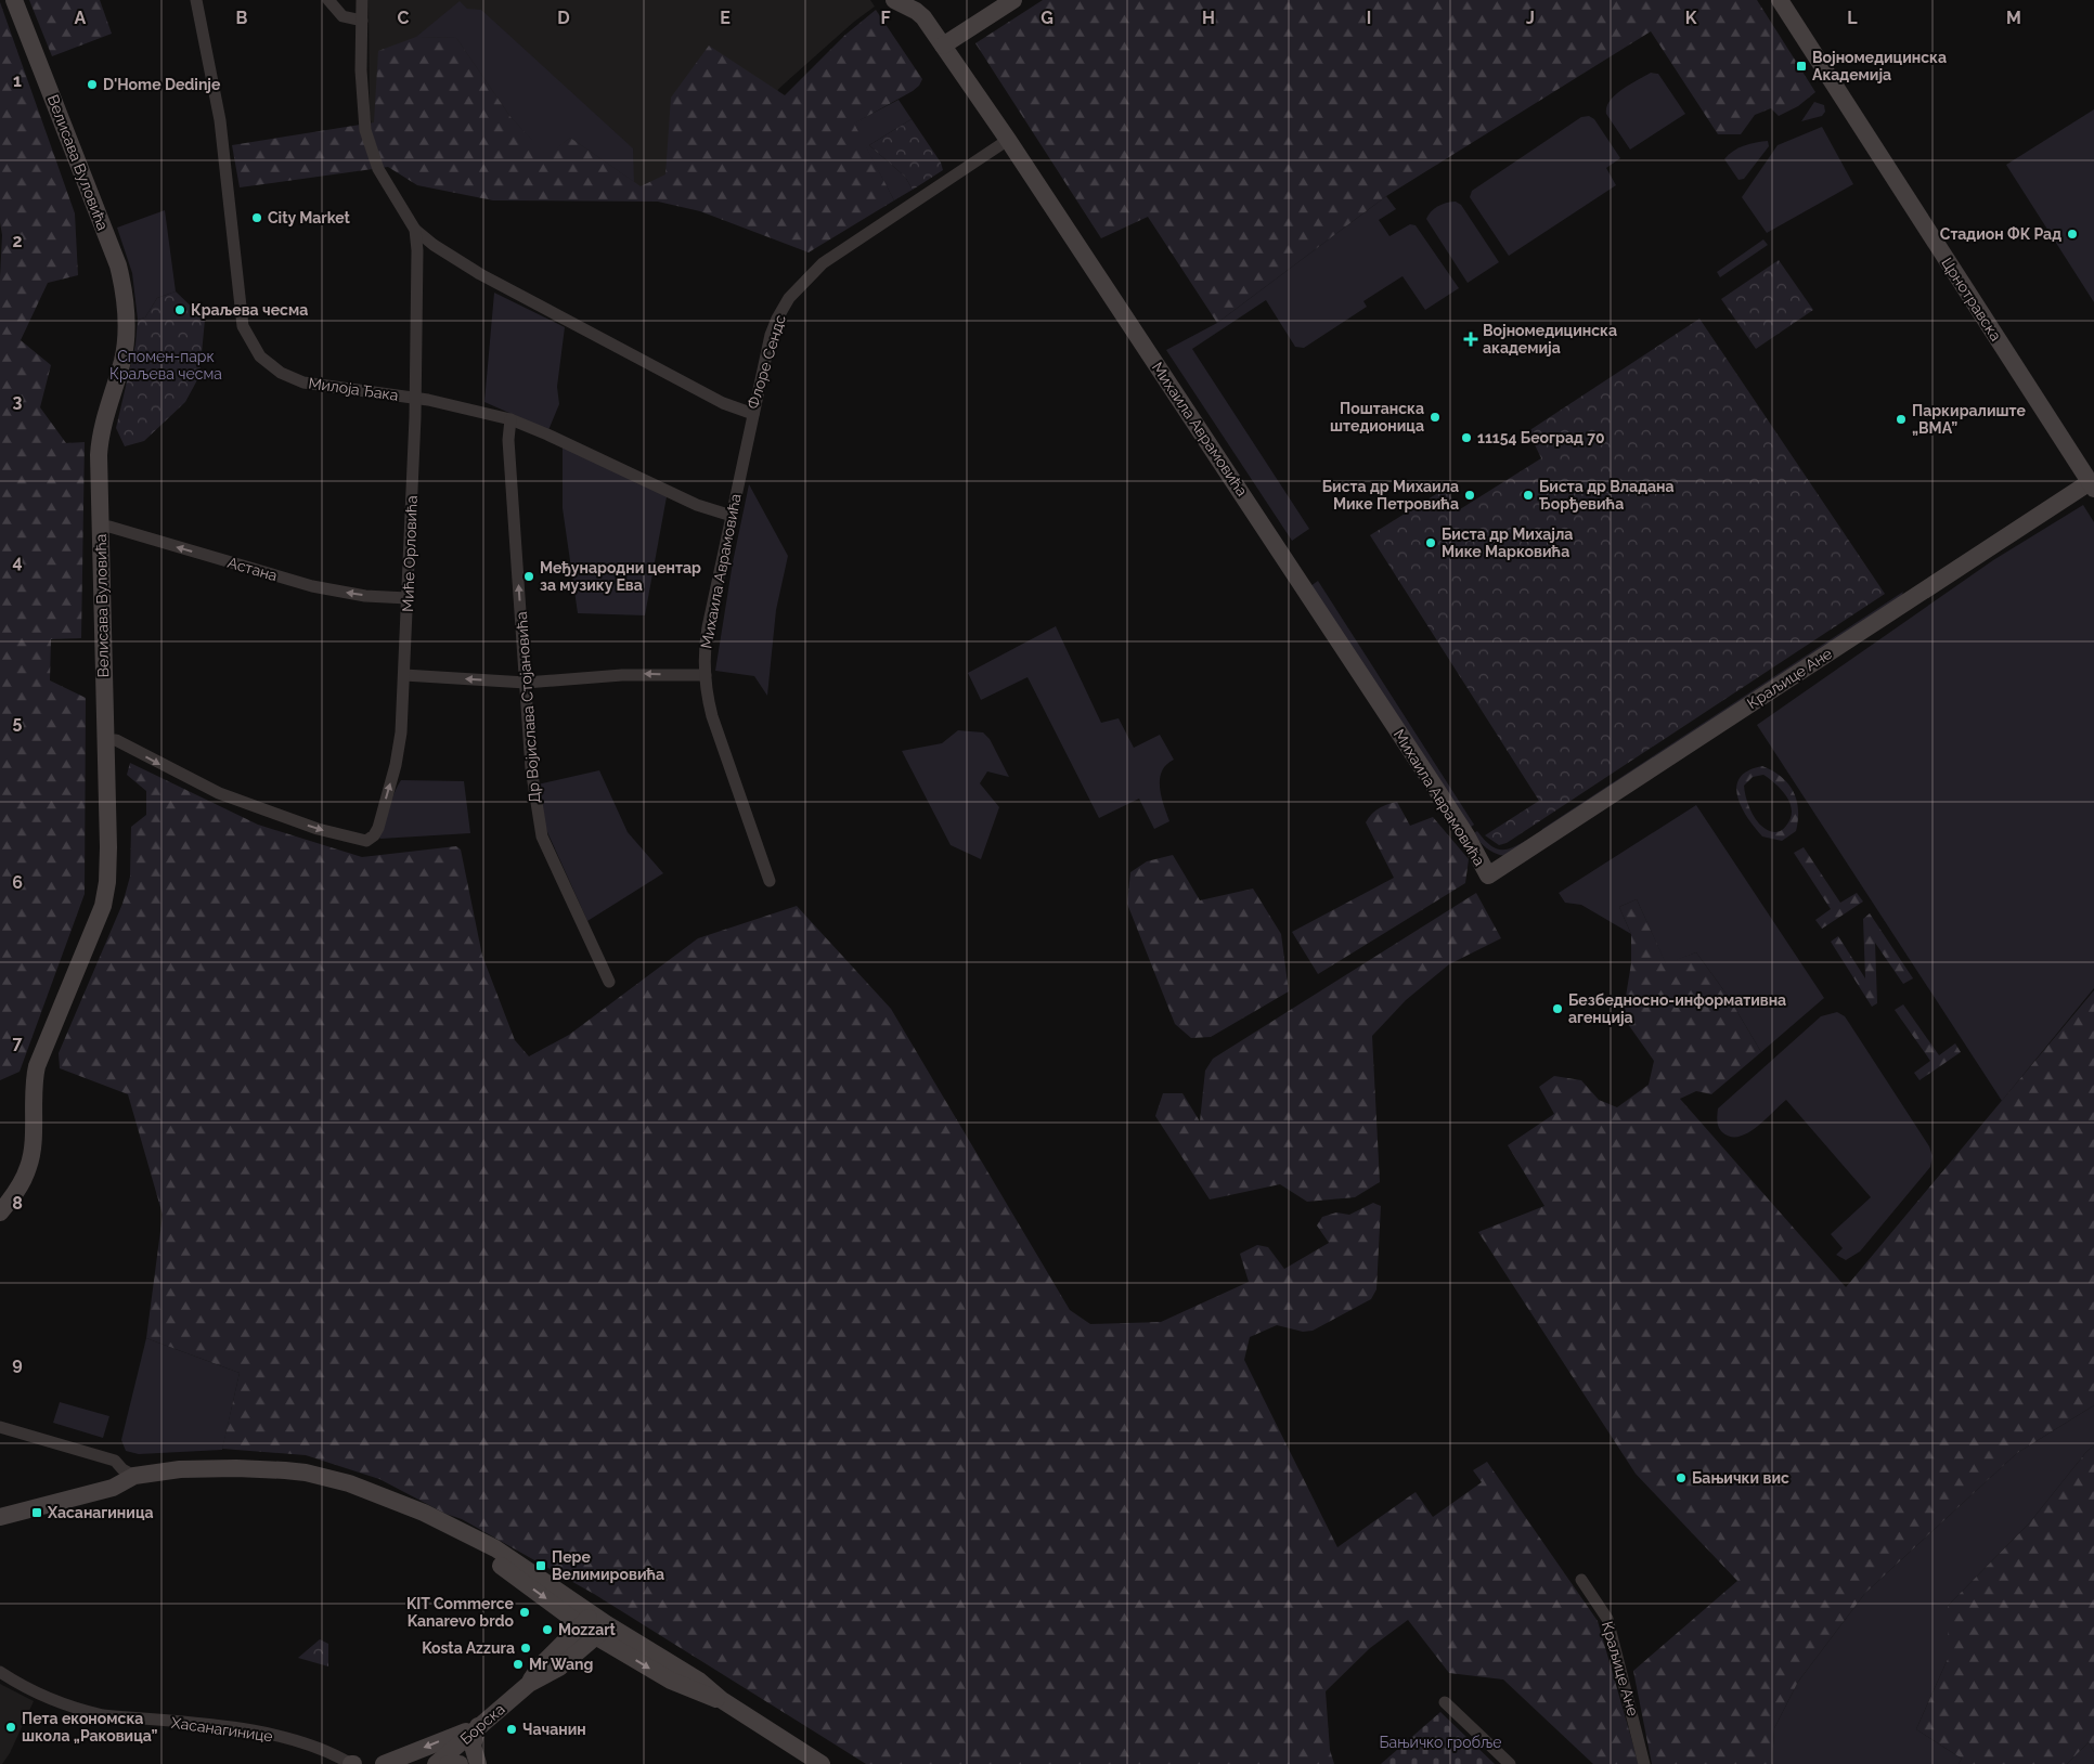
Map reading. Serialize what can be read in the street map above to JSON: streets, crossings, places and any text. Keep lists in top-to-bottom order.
{
  "streets": {
    "street": [
      "Велисава Вуловића",
      "Црнотравска",
      "Флоре Сендс",
      "Милоја Ђака",
      "Михаила Аврамовића",
      "Миће Орловића",
      "Астана",
      "Краљице Ане",
      "Др Војислава Стојановића",
      "Борска",
      "Хасанагинице"
    ]
  },
  "crossings": [
    ["Велисава Вуловића", "Миће Орловића"],
    ["Велисава Вуловића", "Астана"],
    ["Црнотравска", "Краљице Ане"],
    ["Флоре Сендс", "Михаила Аврамовића"],
    ["Флоре Сендс", "Миће Орловића"],
    ["Милоја Ђака", "Михаила Аврамовића"],
    ["Милоја Ђака", "Миће Орловића"],
    ["Милоја Ђака", "Др Војислава Стојановића"],
    ["Михаила Аврамовића", "Краљице Ане"],
    ["Миће Орловића", "Астана"]
  ],
  "one_way": ["Астана", "Др Војислава Стојановића"],
  "parks": ["Спомен-парк Краљева чесма", "Бањичко гробље"],
  "places": {
    "transit": ["Војномедицинска Академија", "Хасанагиница", "Пере Велимировића"],
    "other": [
      "D'Home Dedinje",
      "City Market",
      "Стадион ФК Рад",
      "Краљева чесма",
      "Поштанска штедионица",
      "Паркиралиште „ВМА”",
      "11154 Београд 70",
      "Биста др Михаила Мике Петровића",
      "Биста др Владана Ђорђевића",
      "Биста др Михајла Мике Марковића",
      "Међународни центар за музику Ева",
      "Безбедносно-информативна агенција",
      "Бањички вис",
      "KIT Commerce Kanarevo brdo",
      "Mozzart",
      "Kosta Azzura",
      "Mr Wang",
      "Пета економска школа „Раковица”",
      "Чачанин"
    ],
    "health": ["Војномедицинска академија"]
  },
  "grid": {
    "columns": [
      "A",
      "B",
      "C",
      "D",
      "E",
      "F",
      "G",
      "H",
      "I",
      "J",
      "K",
      "L",
      "M"
    ],
    "rows": [
      "1",
      "2",
      "3",
      "4",
      "5",
      "6",
      "7",
      "8",
      "9"
    ]
  }
}
